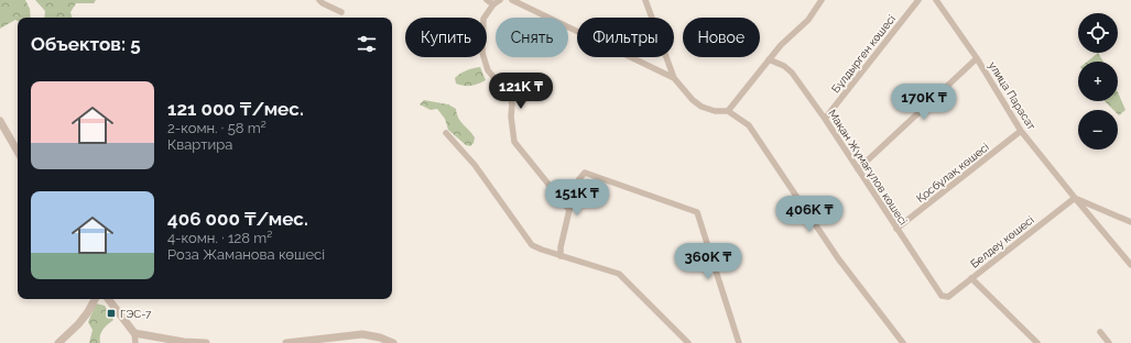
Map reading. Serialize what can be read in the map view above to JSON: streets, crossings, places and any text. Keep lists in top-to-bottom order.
{
  "streets": {
    "street": [
      "Бұлдырген көшесі",
      "улица Парасат",
      "Мақан Жұмағұлов көшесі",
      "Қосбұлақ көшесі",
      "Белдеу көшесі"
    ]
  },
  "crossings": [
    ["Бұлдырген көшесі", "Мақан Жұмағұлов көшесі"],
    ["улица Парасат", "Қосбұлақ көшесі"],
    ["улица Парасат", "Белдеу көшесі"],
    ["Мақан Жұмағұлов көшесі", "Қосбұлақ көшесі"],
    ["Мақан Жұмағұлов көшесі", "Белдеу көшесі"]
  ],
  "places": {
    "transit": ["ГЭС-7"]
  },
  "page": {
    "map_buttons": ["+", "−"],
    "chip": [
      "Купить",
      "Снять",
      "Фильтры",
      "Новое"
    ],
    "heading": "Объектов: 5",
    "list": [
      {
        "name": "121 000 ₸/мес.",
        "note": "2-комн. · 58 m² · Квартира"
      },
      {
        "name": "406 000 ₸/мес.",
        "note": "4-комн. · 128 m² · Роза Жаманова көшесі"
      }
    ],
    "price": [
      "121K ₸",
      "170K ₸",
      "151K ₸",
      "406K ₸",
      "360K ₸"
    ]
  }
}
